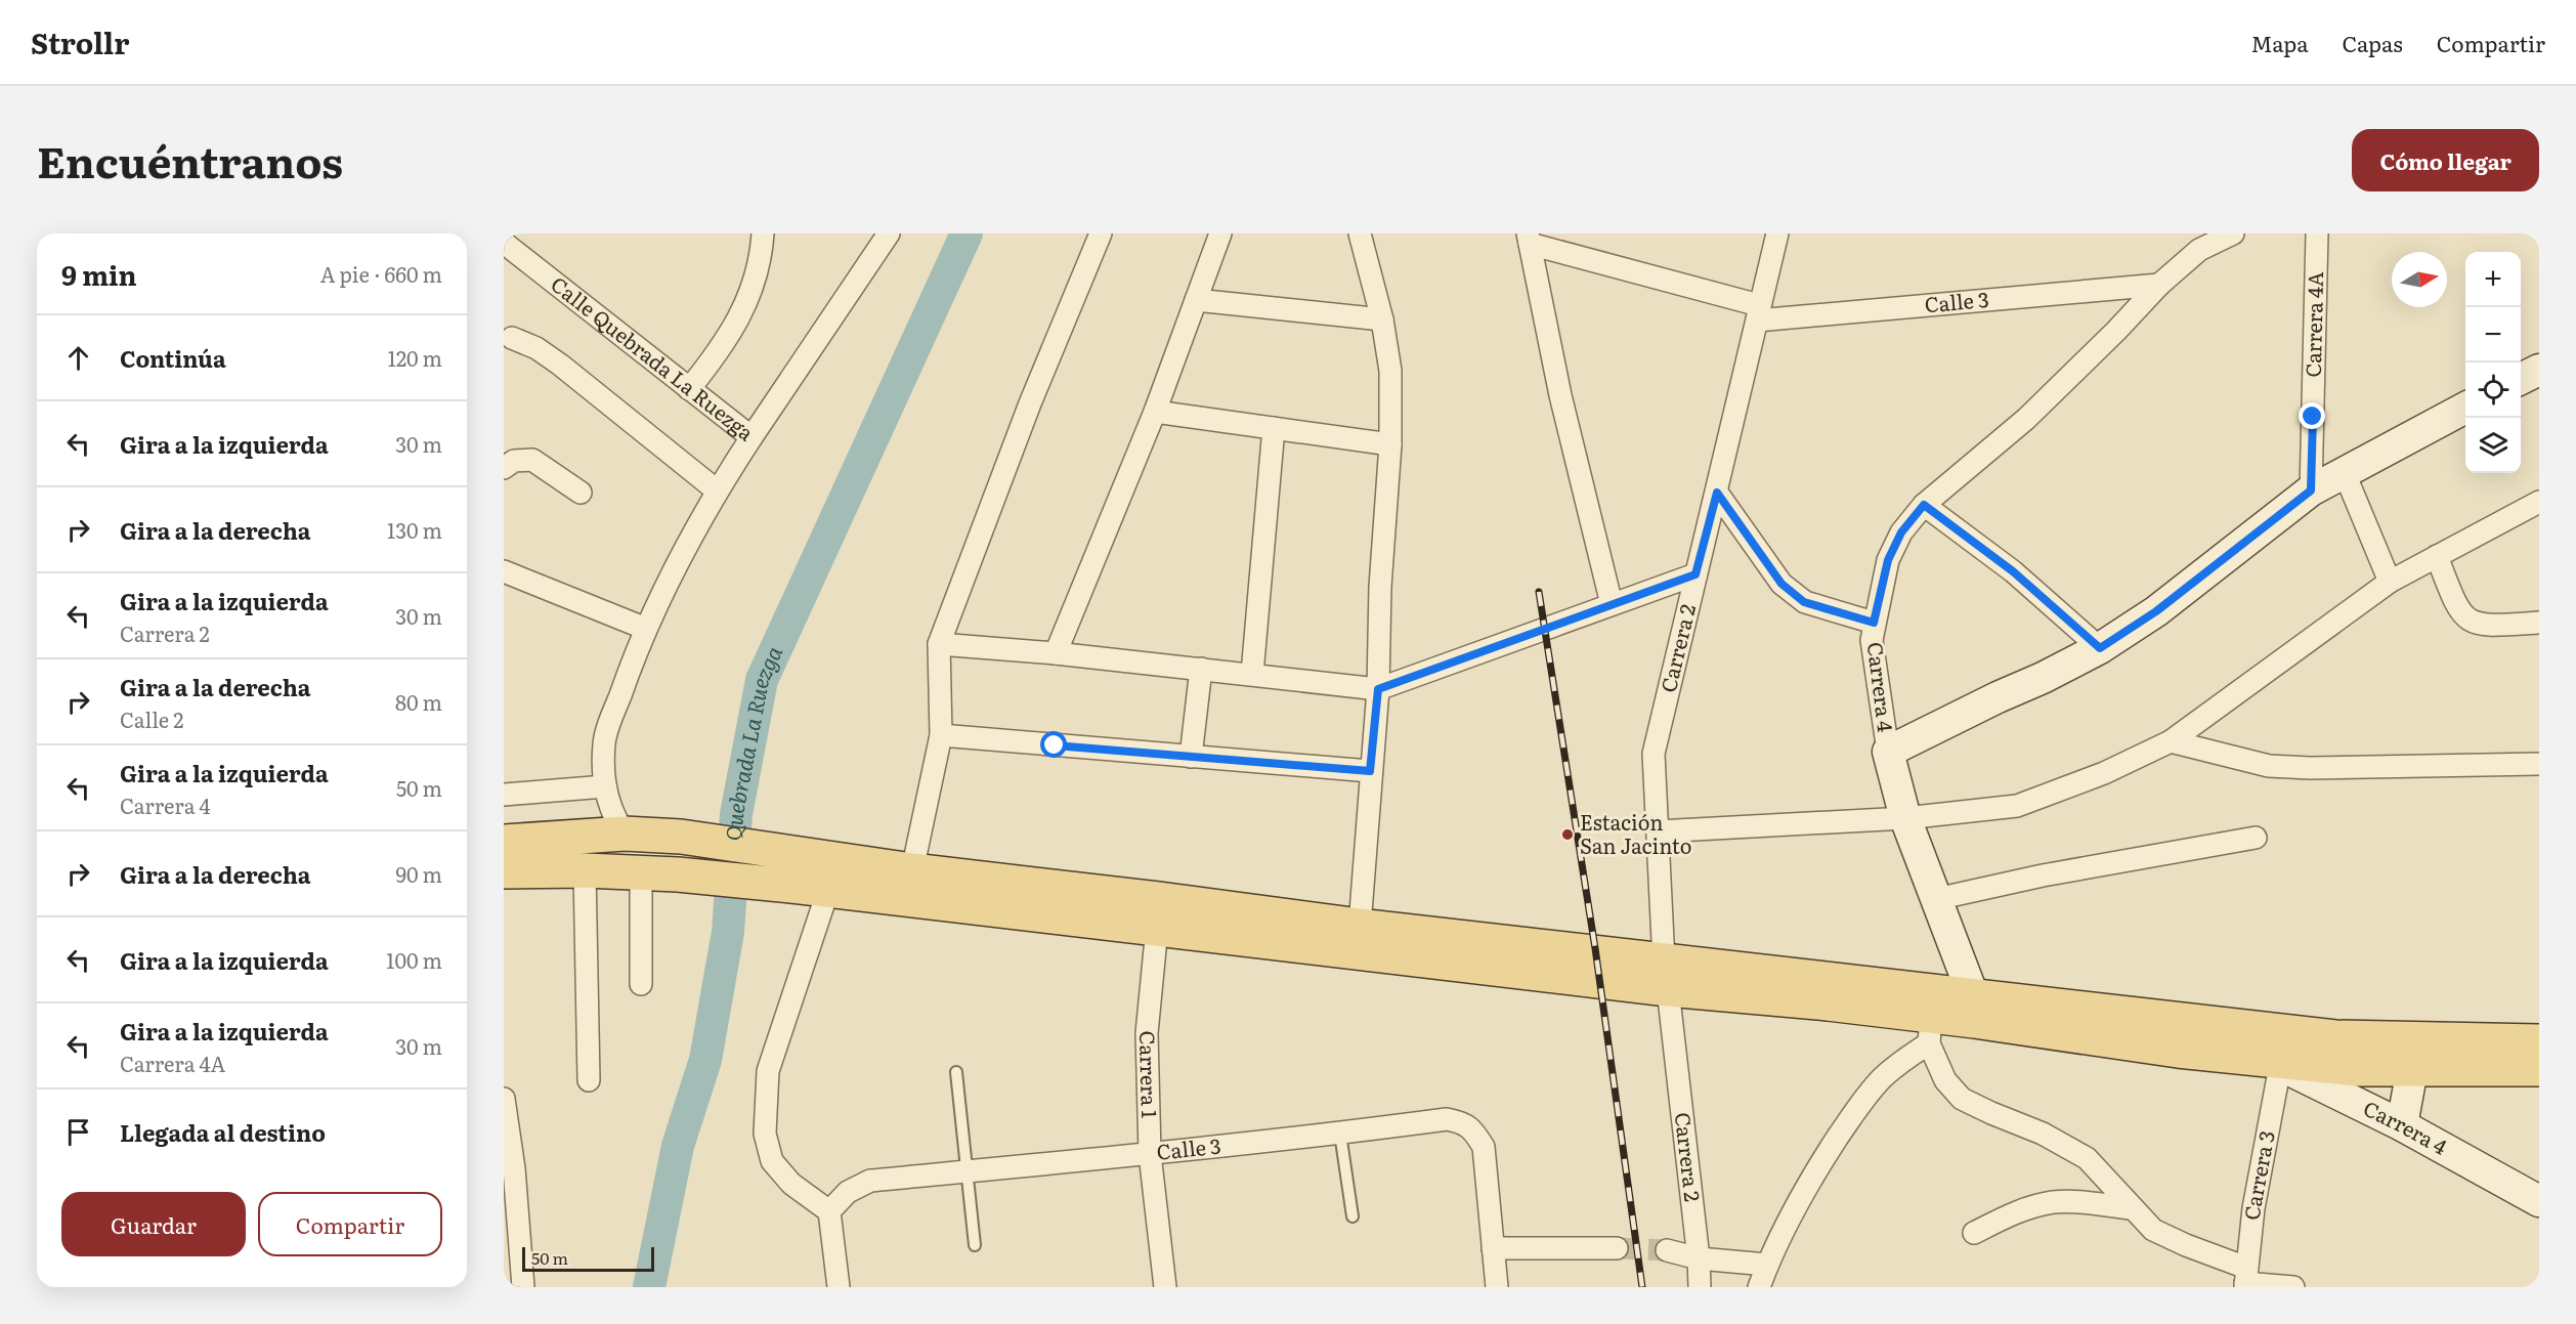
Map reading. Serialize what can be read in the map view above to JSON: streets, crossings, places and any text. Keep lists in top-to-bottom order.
{
  "streets": {
    "main road": ["Carrera 4"],
    "street": [
      "Calle 3",
      "Carrera 4A",
      "Calle Quebrada La Ruezga",
      "Carrera 2",
      "Carrera 1",
      "Carrera 3"
    ]
  },
  "crossings": [
    ["Calle 3", "Carrera 2"],
    ["Calle 3", "Carrera 4"],
    ["Calle 3", "Carrera 1"],
    ["Carrera 4", "Carrera 3"]
  ],
  "water": ["Quebrada La Ruezga"],
  "places": ["Estación San Jacinto"],
  "scale_bar": "50 m",
  "north": "right",
  "page": {
    "header": "Strollr",
    "nav": ["Mapa", "Capas", "Compartir"],
    "title": "Encuéntranos",
    "buttons": [
      "Cómo llegar",
      ["Guardar", "Compartir"]
    ],
    "heading": ["9 min", "A pie · 660 m"],
    "map_buttons": ["+", "−"],
    "list": [
      ["Continúa", "120 m"],
      ["Gira a la izquierda", "30 m"],
      ["Gira a la derecha", "130 m"],
      ["Gira a la izquierda", "Carrera 2", "30 m"],
      ["Gira a la derecha", "Calle 2", "80 m"],
      ["Gira a la izquierda", "Carrera 4", "50 m"],
      ["Gira a la derecha", "90 m"],
      ["Gira a la izquierda", "100 m"],
      ["Gira a la izquierda", "Carrera 4A", "30 m"],
      "Llegada al destino"
    ],
    "scale": "50 m"
  }
}
